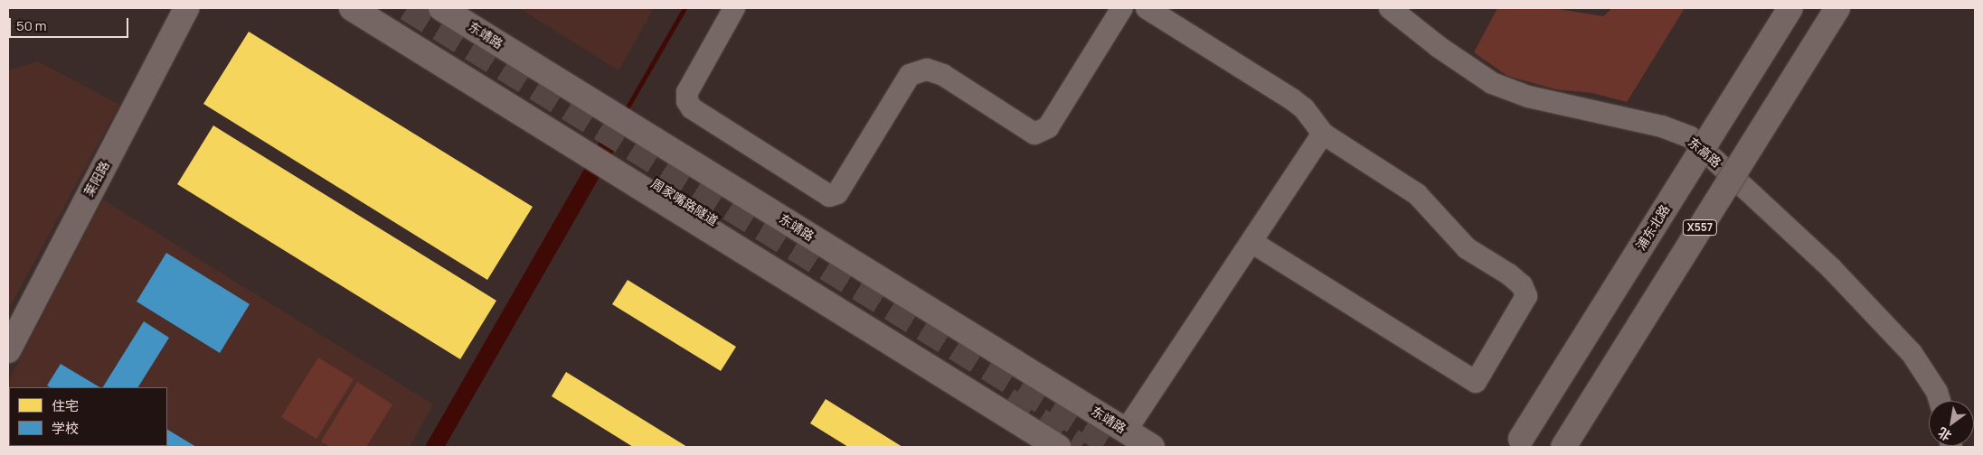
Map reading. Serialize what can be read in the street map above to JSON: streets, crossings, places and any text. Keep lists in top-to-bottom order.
{
  "streets": {
    "main road": [
      "东靖路",
      "莱阳路",
      "周家嘴路隧道",
      "浦东北路",
      "X557"
    ],
    "street": ["东高路"]
  },
  "legend": ["住宅", "学校"],
  "scale_bar": "50 m",
  "north": "bottom left"
}
